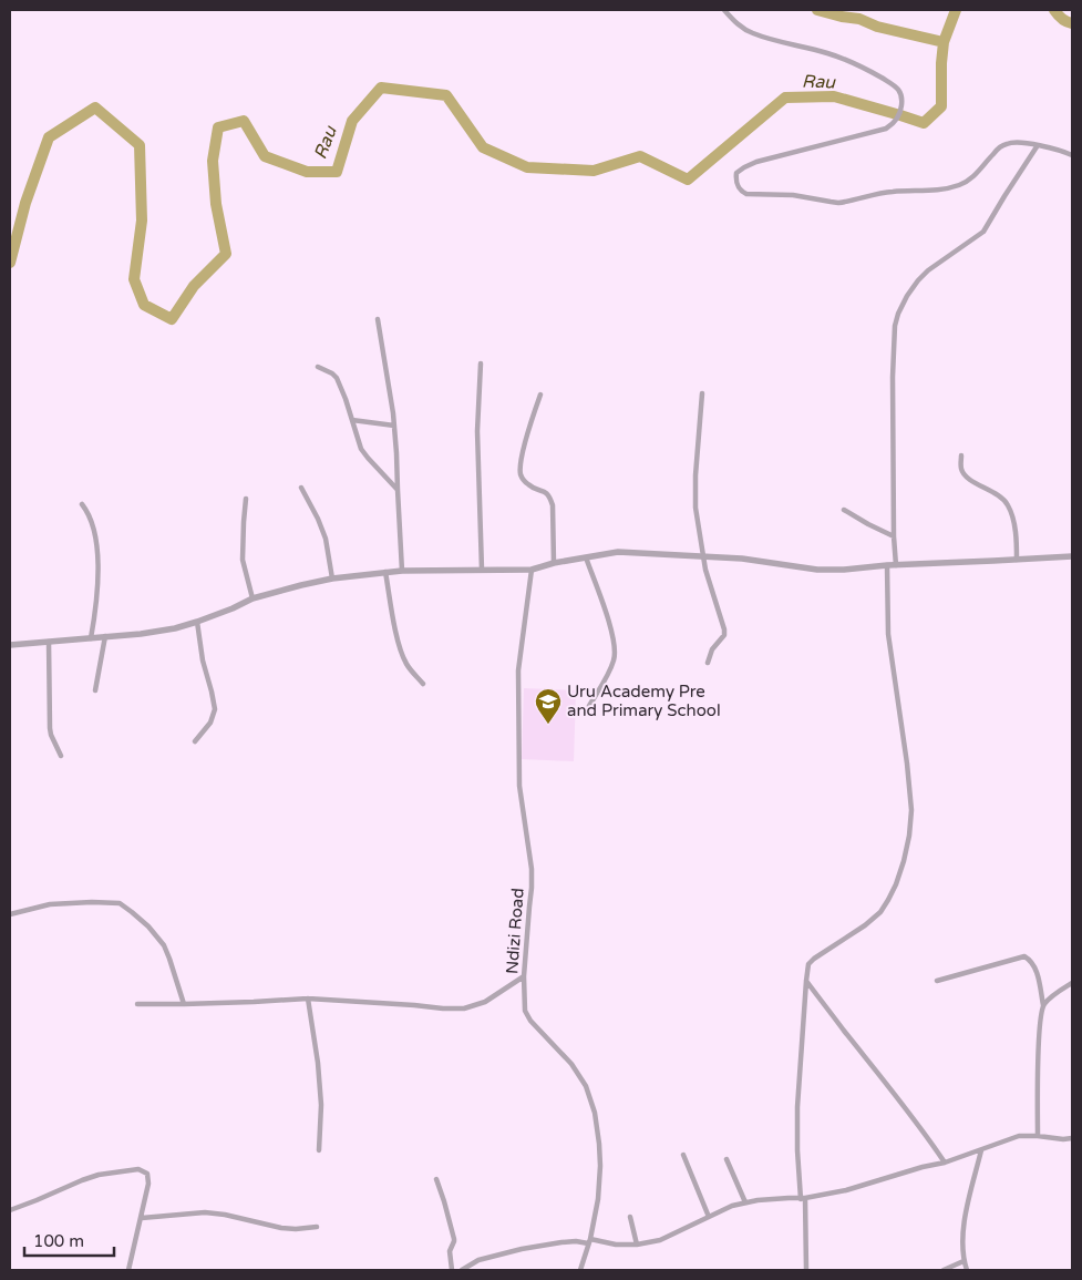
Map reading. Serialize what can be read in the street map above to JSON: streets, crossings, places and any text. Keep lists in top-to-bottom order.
{
  "streets": {
    "street": ["Ndizi Road"]
  },
  "water": ["Rau"],
  "places": {
    "school or university": ["Uru Academy Pre and Primary School"]
  },
  "scale_bar": "100 m"
}
